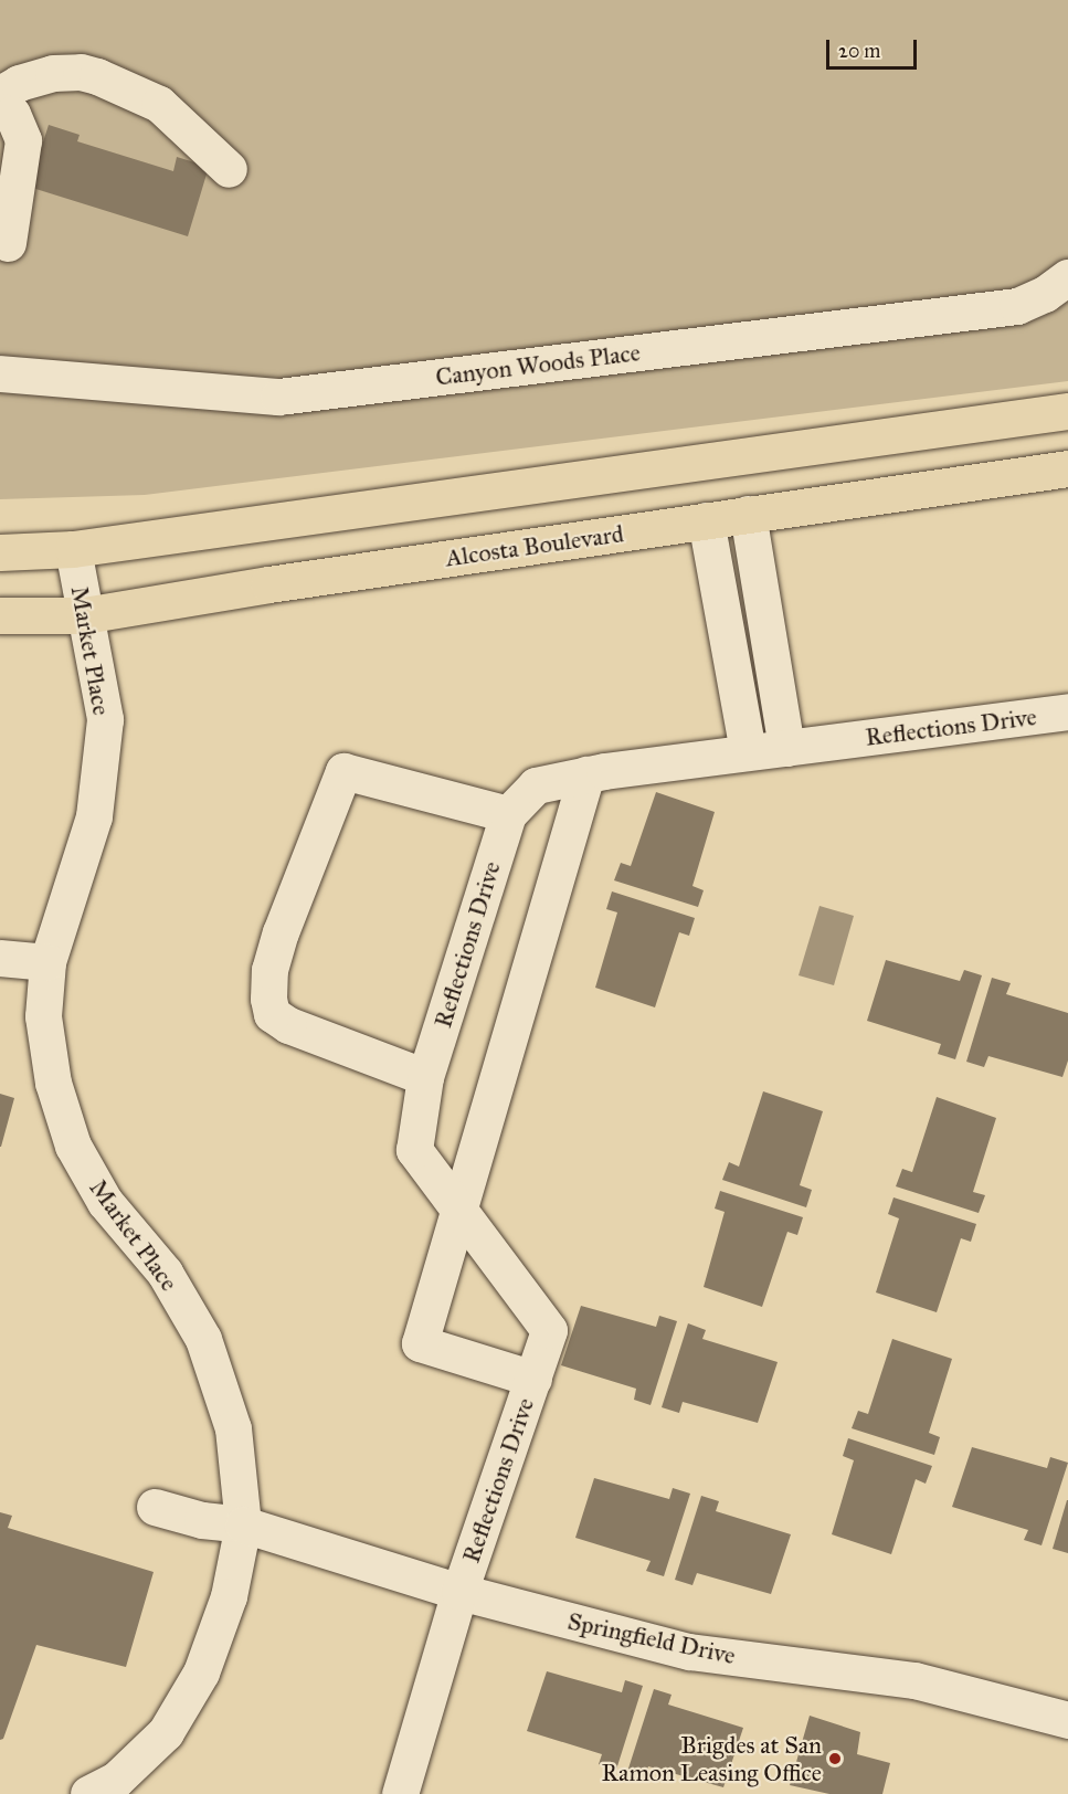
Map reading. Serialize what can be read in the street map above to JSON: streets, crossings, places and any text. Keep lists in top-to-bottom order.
{
  "streets": {
    "main road": ["Alcosta Boulevard"],
    "street": [
      "Canyon Woods Place",
      "Market Place",
      "Reflections Drive",
      "Springfield Drive"
    ]
  },
  "crossings": [
    ["Alcosta Boulevard", "Market Place"],
    ["Market Place", "Springfield Drive"],
    ["Reflections Drive", "Springfield Drive"]
  ],
  "places": ["Brigdes at San Ramon Leasing Office"],
  "scale_bar": "20 m"
}
